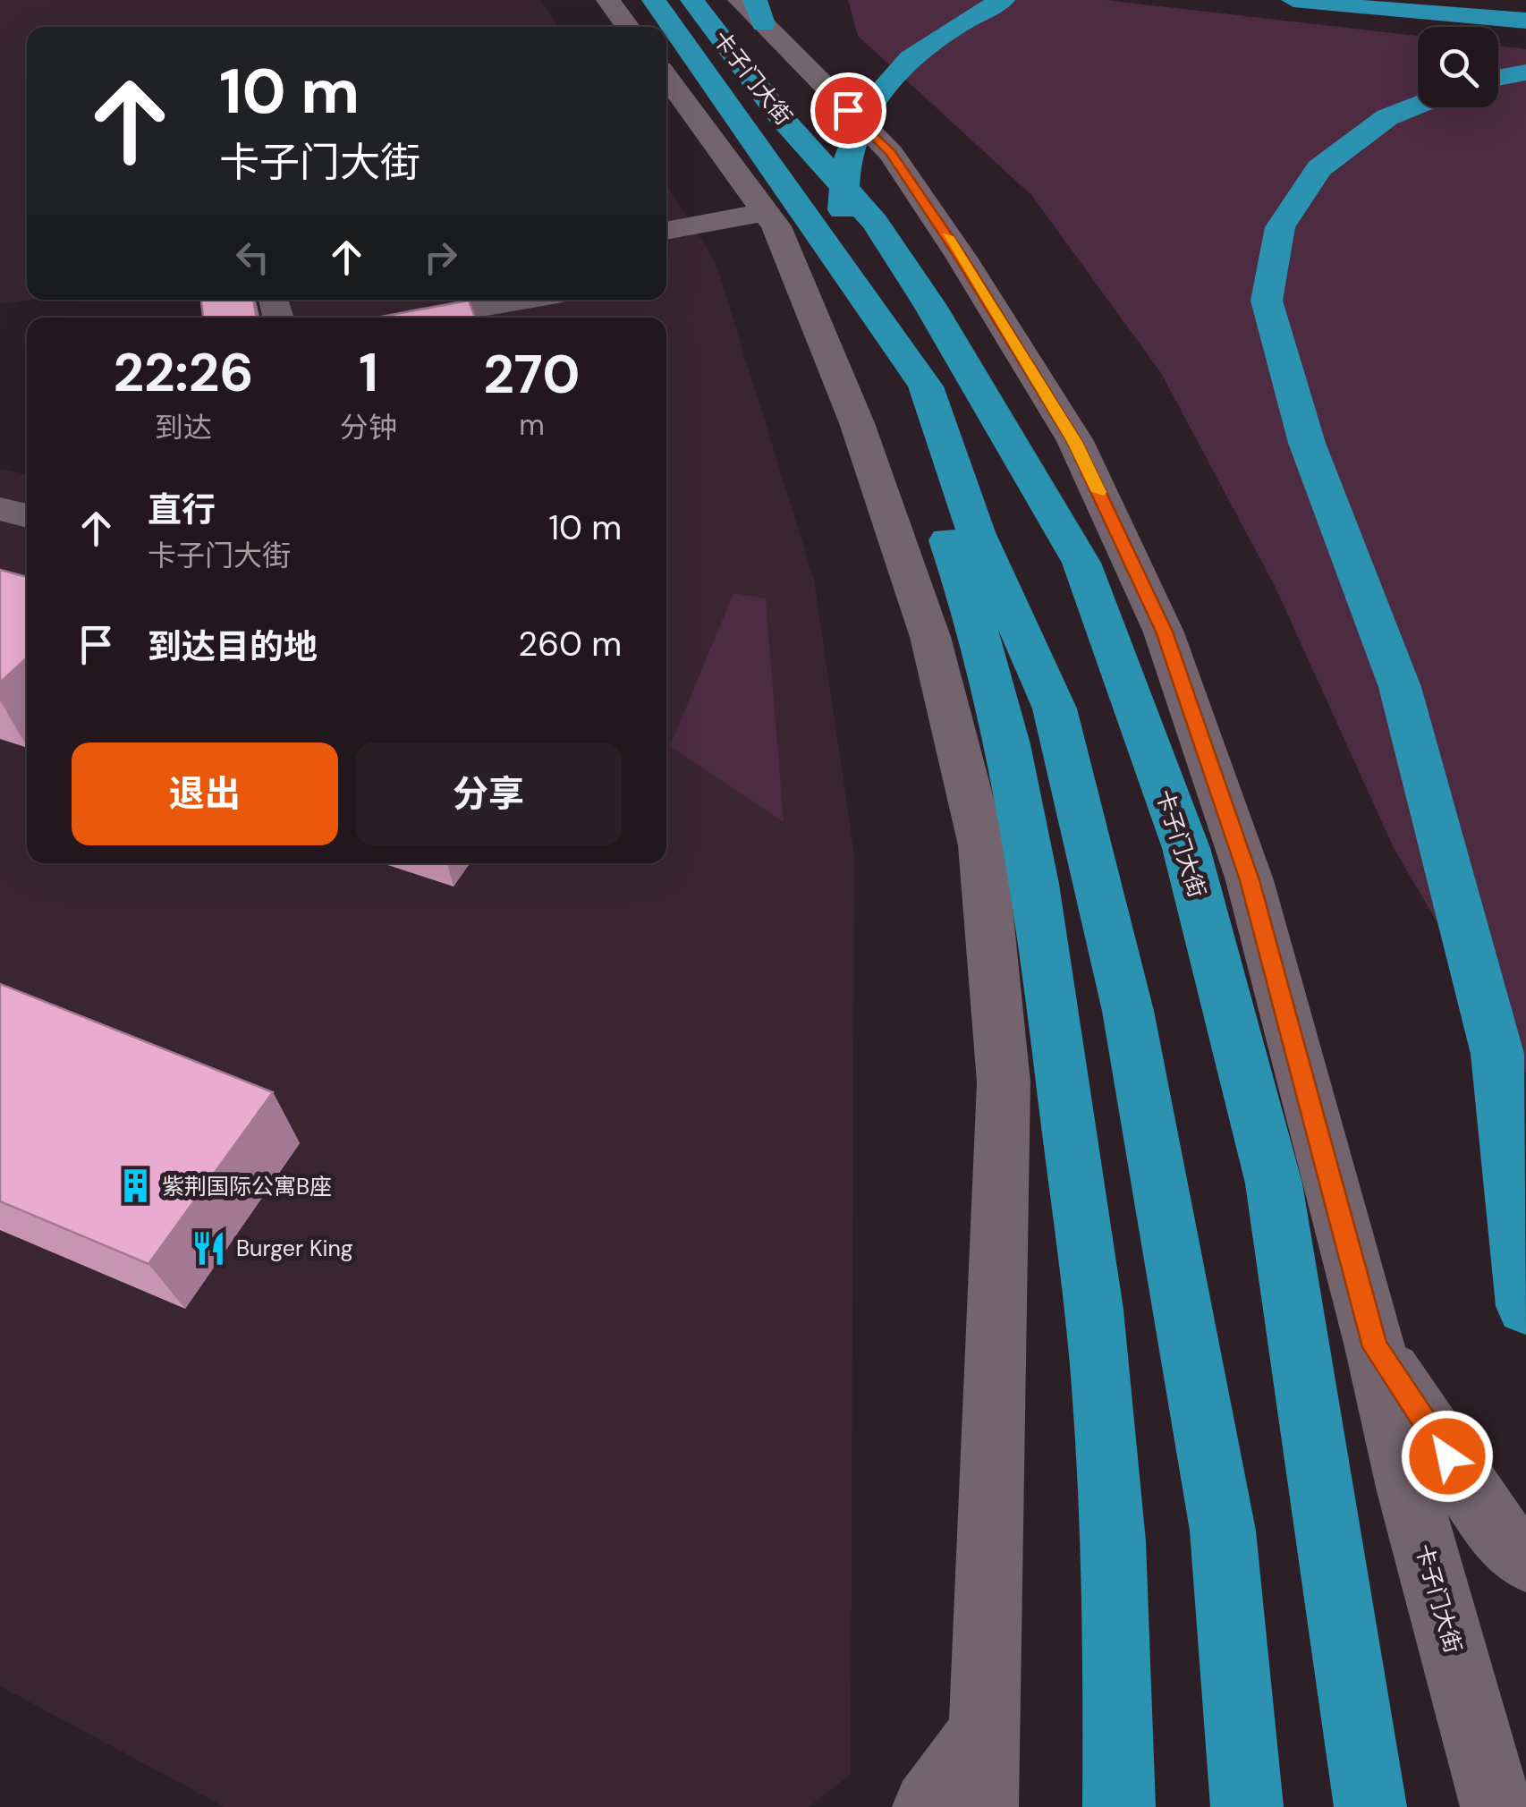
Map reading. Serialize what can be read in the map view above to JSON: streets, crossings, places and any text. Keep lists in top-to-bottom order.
{
  "streets": {
    "highway": ["卡子门大街"]
  },
  "places": {
    "building": ["紫荆国际公寓B座"],
    "restaurant": ["Burger King"]
  },
  "page": {
    "turn": ["10 m", "卡子门大街"],
    "eta": [
      "22:26",
      "到达",
      "1",
      "分钟",
      "270",
      "m"
    ],
    "list": [
      {
        "name": "直行",
        "note": "卡子门大街",
        "value": "10 m"
      },
      {
        "name": "到达目的地",
        "value": "260 m"
      }
    ],
    "buttons": ["退出", "分享"]
  }
}
